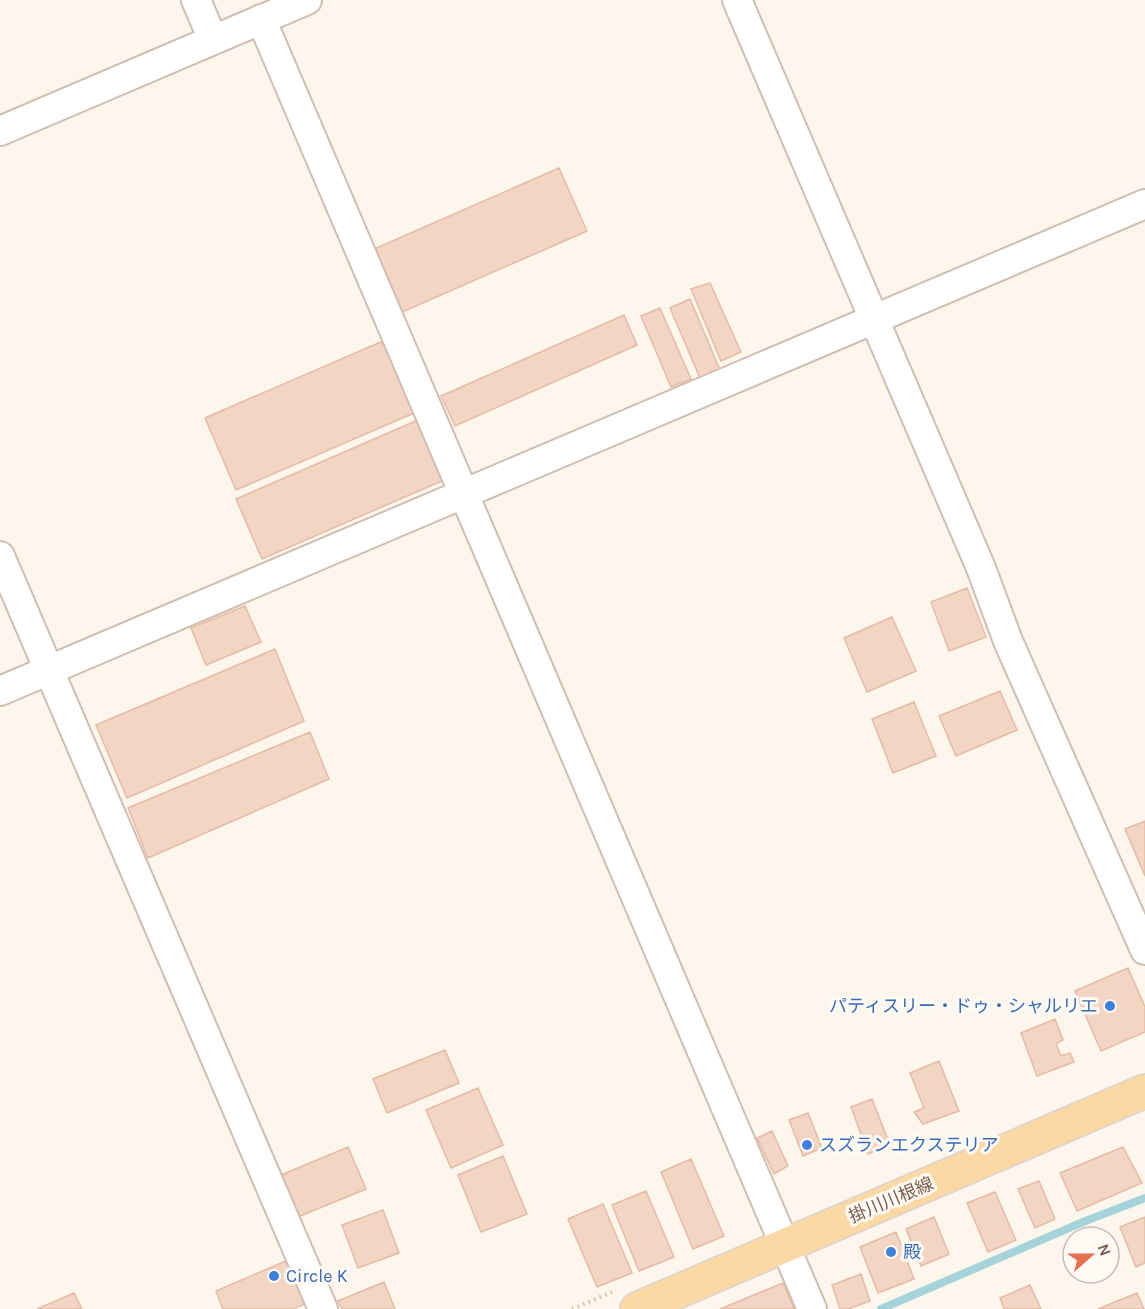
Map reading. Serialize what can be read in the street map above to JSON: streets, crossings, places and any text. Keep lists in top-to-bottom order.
{
  "streets": {
    "main road": ["掛川川根線"]
  },
  "places": [
    "パティスリー・ドゥ・シャルリエ",
    "スズランエクステリア",
    "殿",
    "Circle K"
  ],
  "north": "right"
}
